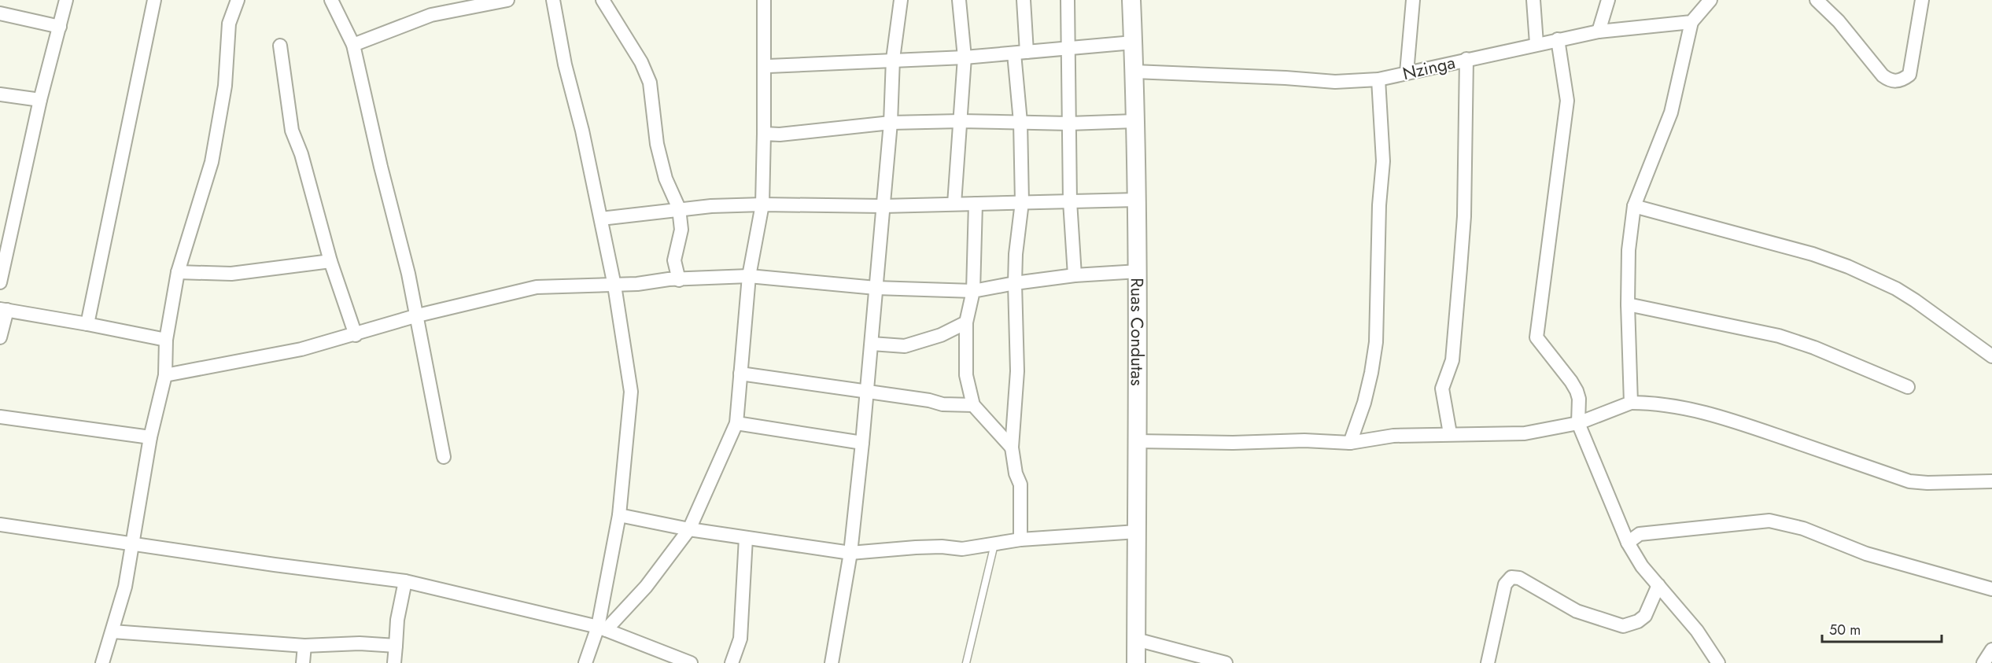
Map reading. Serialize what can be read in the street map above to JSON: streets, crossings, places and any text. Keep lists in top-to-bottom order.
{
  "streets": {
    "street": ["Nzinga", "Ruas Condutas"]
  },
  "crossings": [
    ["Nzinga", "Ruas Condutas"]
  ],
  "scale_bar": "50 m"
}
